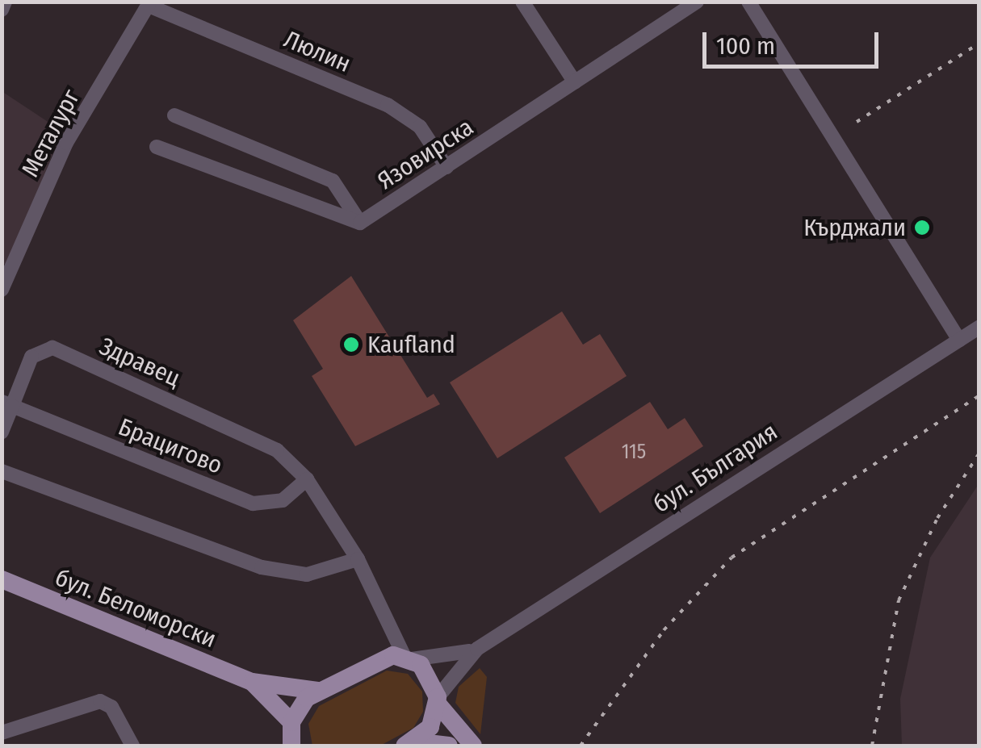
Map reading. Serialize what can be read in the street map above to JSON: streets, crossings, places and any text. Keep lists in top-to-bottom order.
{
  "streets": {
    "main road": ["бул. Беломорски"],
    "street": [
      "Люлин",
      "Металург",
      "Язовирска",
      "Здравец",
      "Брацигово",
      "бул. България"
    ]
  },
  "crossings": [
    ["Люлин", "Металург"],
    ["Люлин", "Язовирска"],
    ["Здравец", "Брацигово"]
  ],
  "places": ["Кърджали", "Kaufland"],
  "house_numbers": ["115"],
  "scale_bar": "100 m"
}
